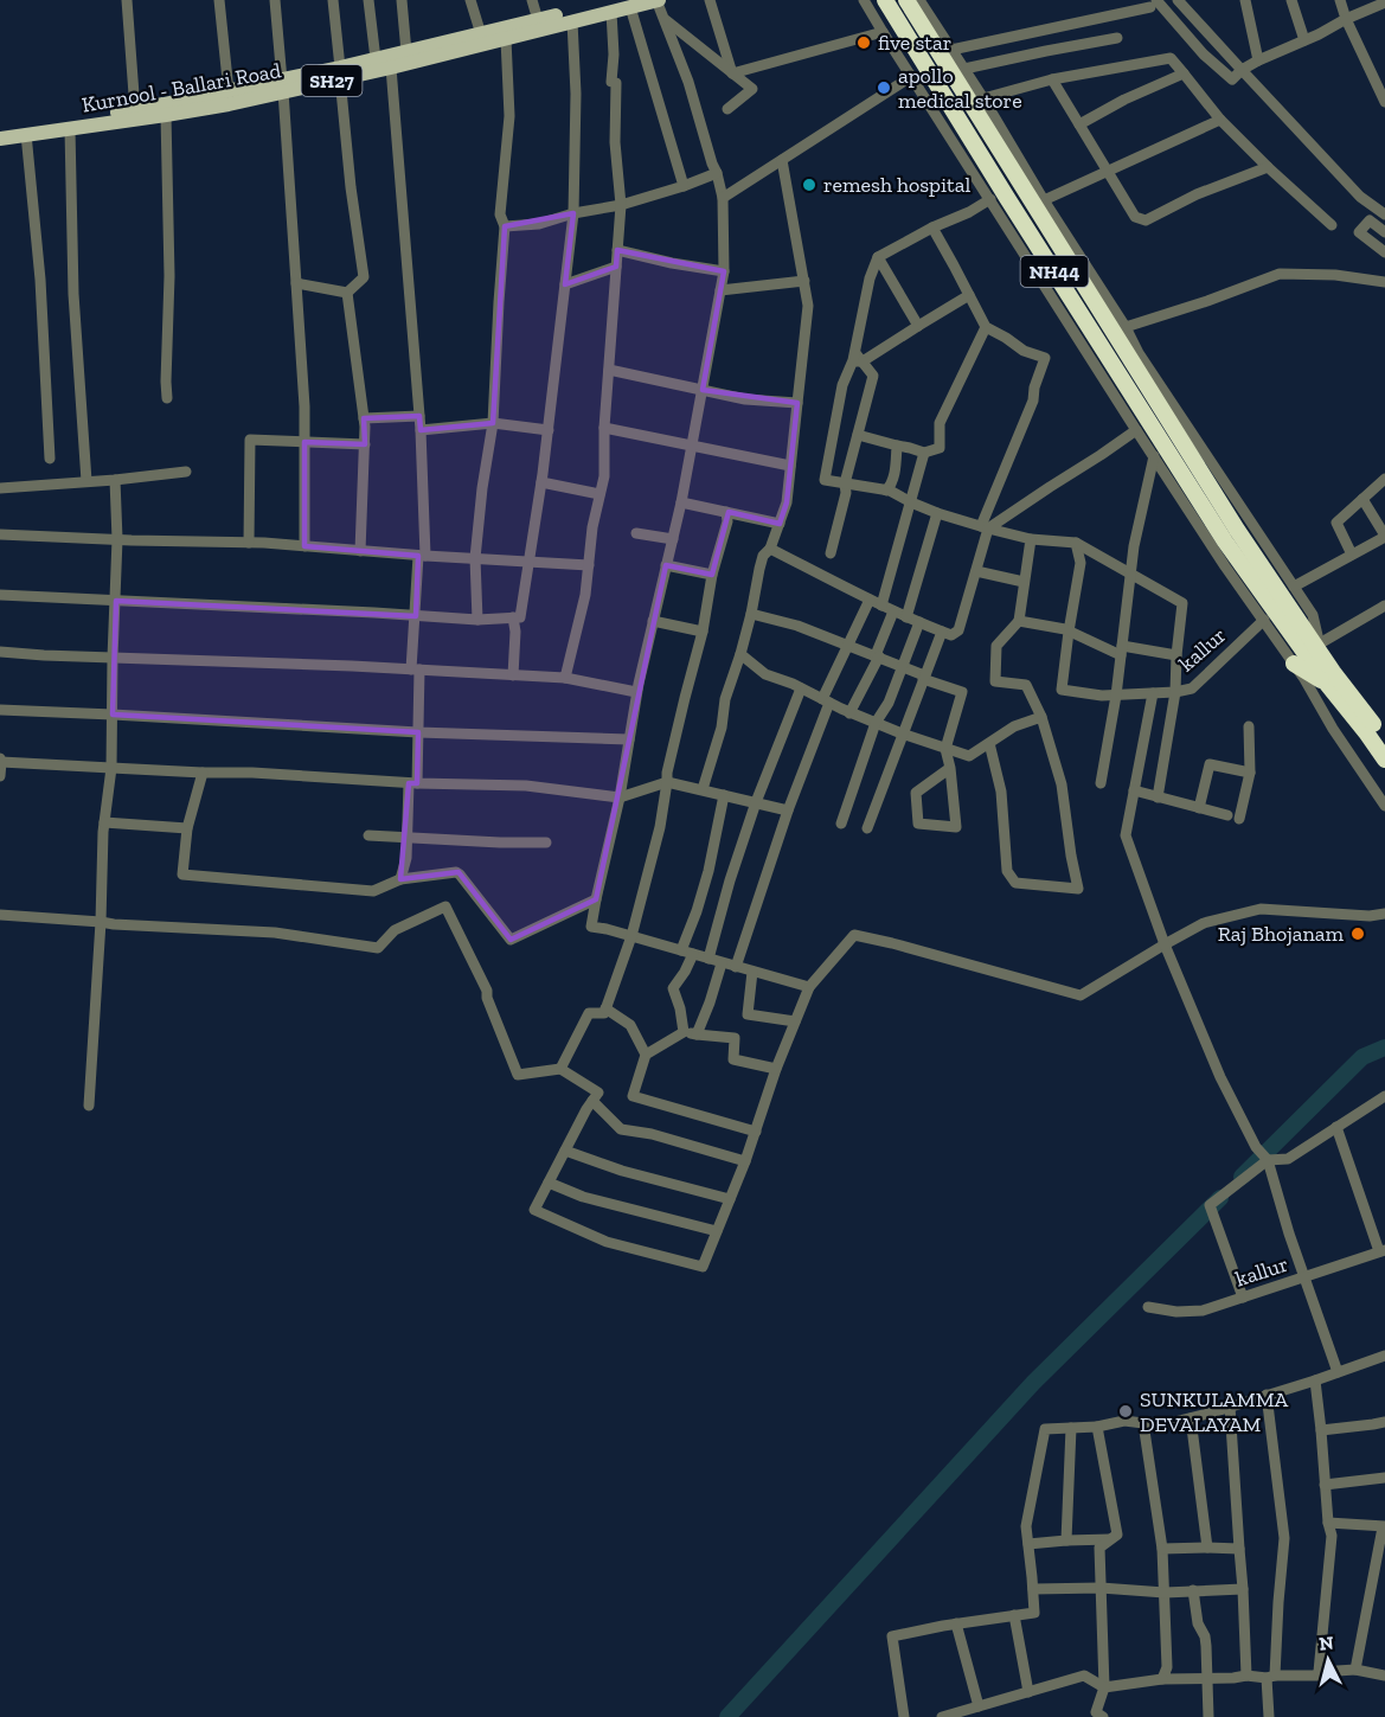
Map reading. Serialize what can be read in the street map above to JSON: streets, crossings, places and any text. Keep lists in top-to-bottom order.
{
  "streets": {
    "highway": ["NH44"],
    "main road": ["SH27", "Kurnool - Ballari Road"],
    "street": ["kallur"]
  },
  "places": [
    "five star",
    "apollo medical store",
    "remesh hospital",
    "Raj Bhojanam",
    "SUNKULAMMA DEVALAYAM"
  ],
  "north": "top"
}
